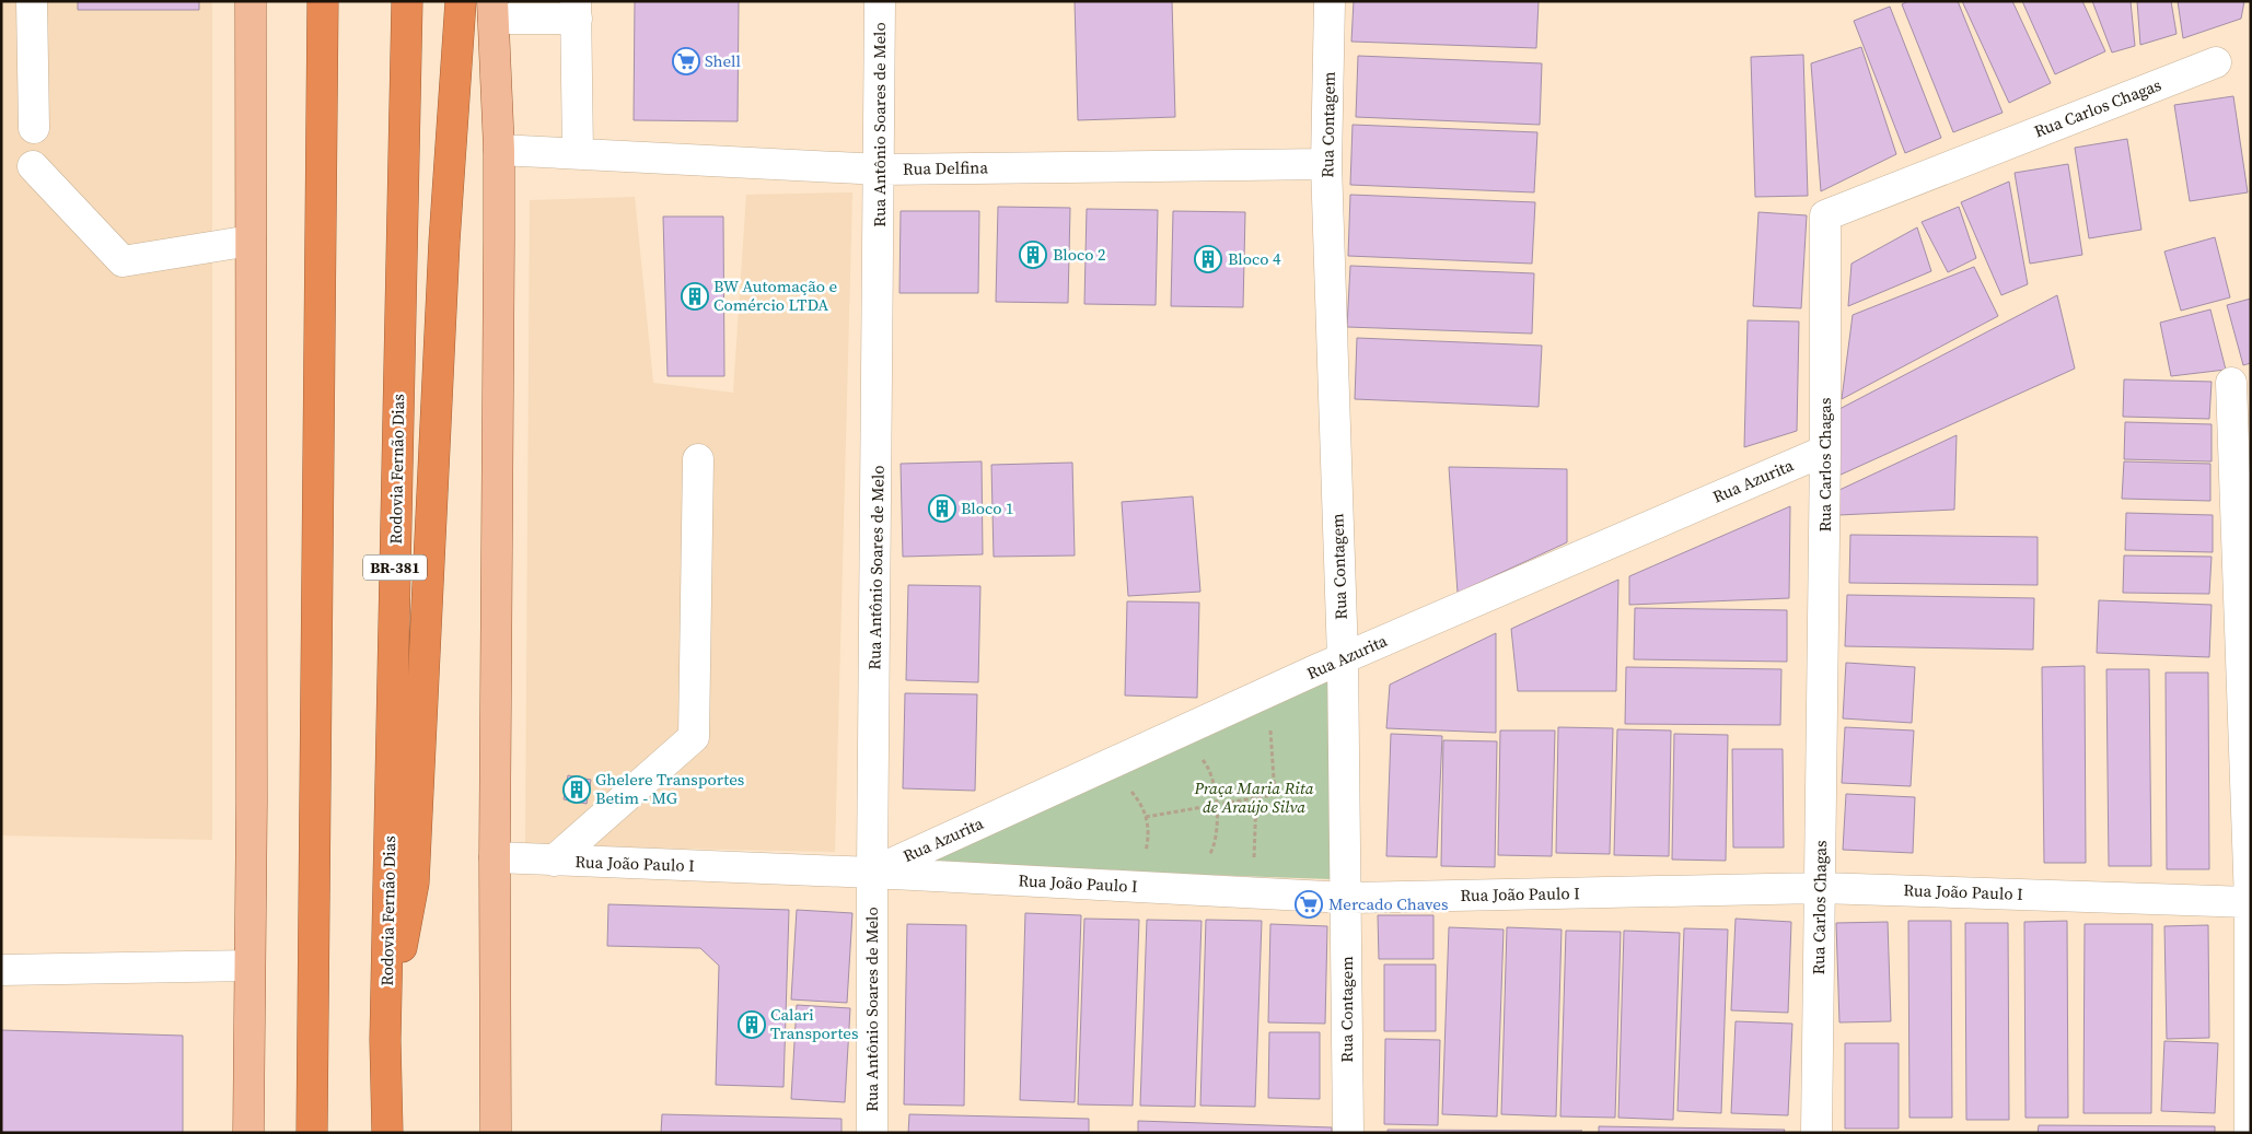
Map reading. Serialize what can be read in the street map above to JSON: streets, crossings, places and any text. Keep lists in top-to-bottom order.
{
  "streets": {
    "highway": ["Rodovia Fernão Dias", "BR-381"],
    "street": [
      "Rua Carlos Chagas",
      "Rua Antônio Soares de Melo",
      "Rua Contagem",
      "Rua Delfina",
      "Rua Azurita",
      "Rua João Paulo I"
    ]
  },
  "crossings": [
    ["Rua Carlos Chagas", "Rua Azurita"],
    ["Rua Carlos Chagas", "Rua João Paulo I"],
    ["Rua Antônio Soares de Melo", "Rua Delfina"],
    ["Rua Antônio Soares de Melo", "Rua Azurita"],
    ["Rua Antônio Soares de Melo", "Rua João Paulo I"],
    ["Rua Contagem", "Rua Delfina"],
    ["Rua Contagem", "Rua Azurita"],
    ["Rua Contagem", "Rua João Paulo I"],
    ["Rua Azurita", "Rua João Paulo I"]
  ],
  "parks": ["Praça Maria Rita de Araújo Silva"],
  "places": {
    "supermarket": ["Shell", "Mercado Chaves"],
    "building": [
      "Bloco 2",
      "Bloco 4",
      "BW Automação e Comércio LTDA",
      "Bloco 1",
      "Ghelere Transportes Betim - MG",
      "Calari Transportes"
    ]
  }
}
